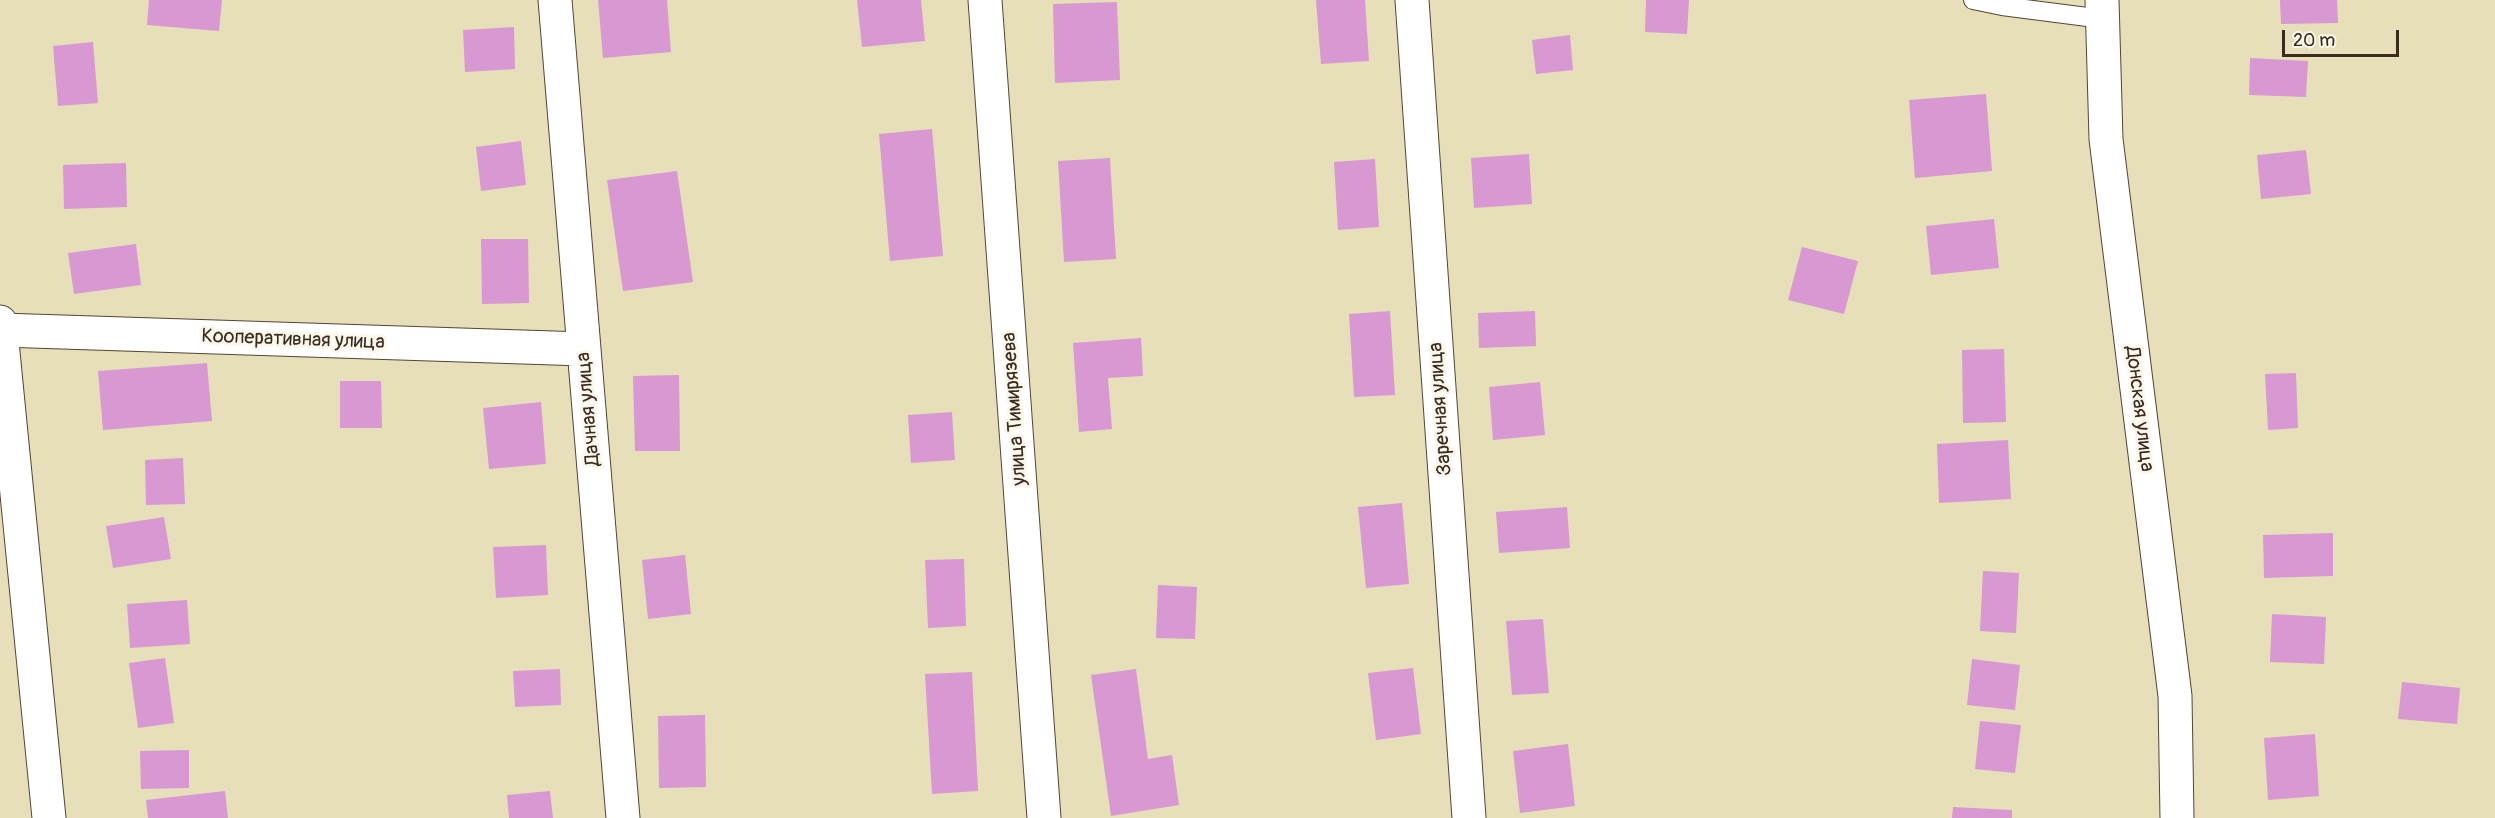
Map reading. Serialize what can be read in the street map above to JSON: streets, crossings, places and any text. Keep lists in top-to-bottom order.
{
  "streets": {
    "street": [
      "Кооперативная улица",
      "Дачная улица",
      "улица Тимирязева",
      "Заречная улица",
      "Донская улица"
    ]
  },
  "crossings": [
    ["Кооперативная улица", "Дачная улица"]
  ],
  "scale_bar": "20 m"
}
